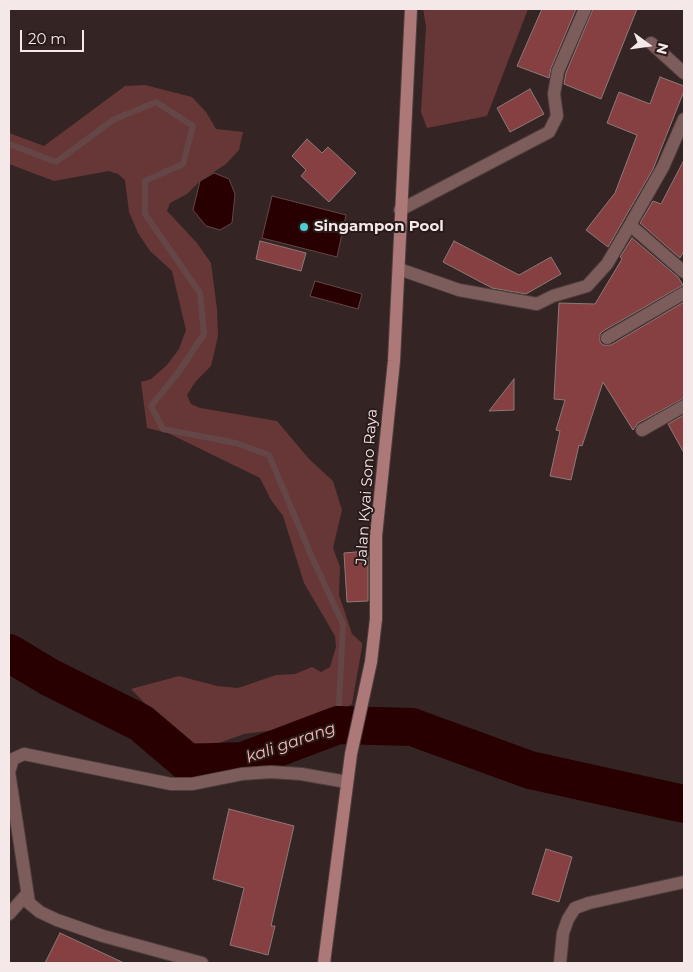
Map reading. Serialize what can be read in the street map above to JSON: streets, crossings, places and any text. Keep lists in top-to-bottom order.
{
  "streets": {
    "street": ["Jalan Kyai Sono Raya"]
  },
  "water": ["kali garang"],
  "places": ["Singampon Pool"],
  "scale_bar": "20 m",
  "north": "right"
}
